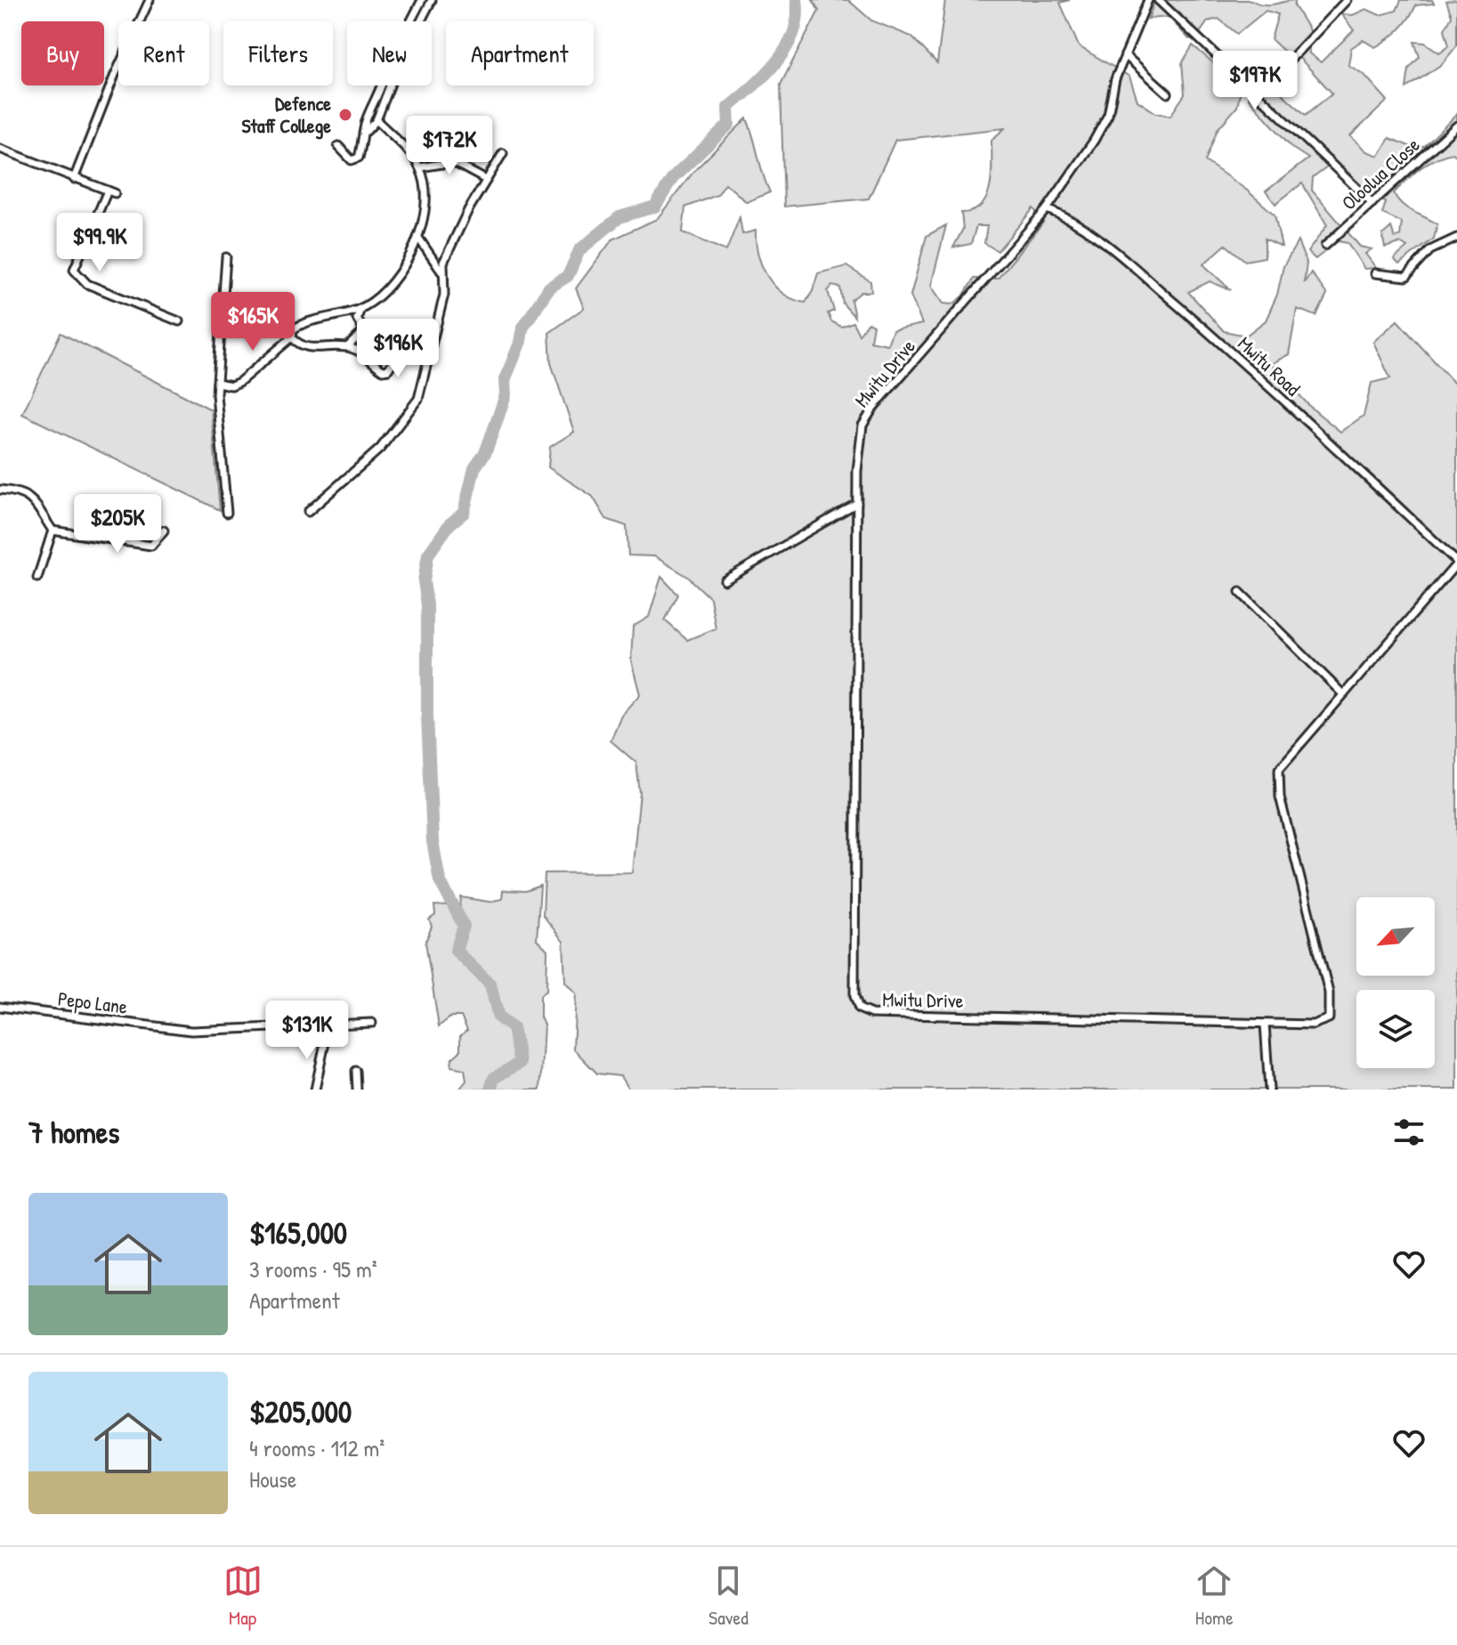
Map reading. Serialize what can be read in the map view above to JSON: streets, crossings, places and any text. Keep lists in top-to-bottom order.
{
  "streets": {
    "street": [
      "Oloolua Close",
      "Mwitu Road",
      "Mwitu Drive",
      "Pepo Lane"
    ]
  },
  "crossings": [
    ["Mwitu Road", "Mwitu Drive"]
  ],
  "places": ["Defence Staff College"],
  "north": "bottom left",
  "page": {
    "chip": [
      "Buy",
      "Rent",
      "Filters",
      "New",
      "Apartment"
    ],
    "price": [
      "$197K",
      "$172K",
      "$99.9K",
      "$165K",
      "$196K",
      "$205K",
      "$131K"
    ],
    "heading": "7 homes",
    "list": [
      {
        "name": "$165,000",
        "note": "3 rooms · 95 m² · Apartment"
      },
      {
        "name": "$205,000",
        "note": "4 rooms · 112 m² · House"
      }
    ],
    "tabs": ["Map", "Saved", "Home"]
  }
}
